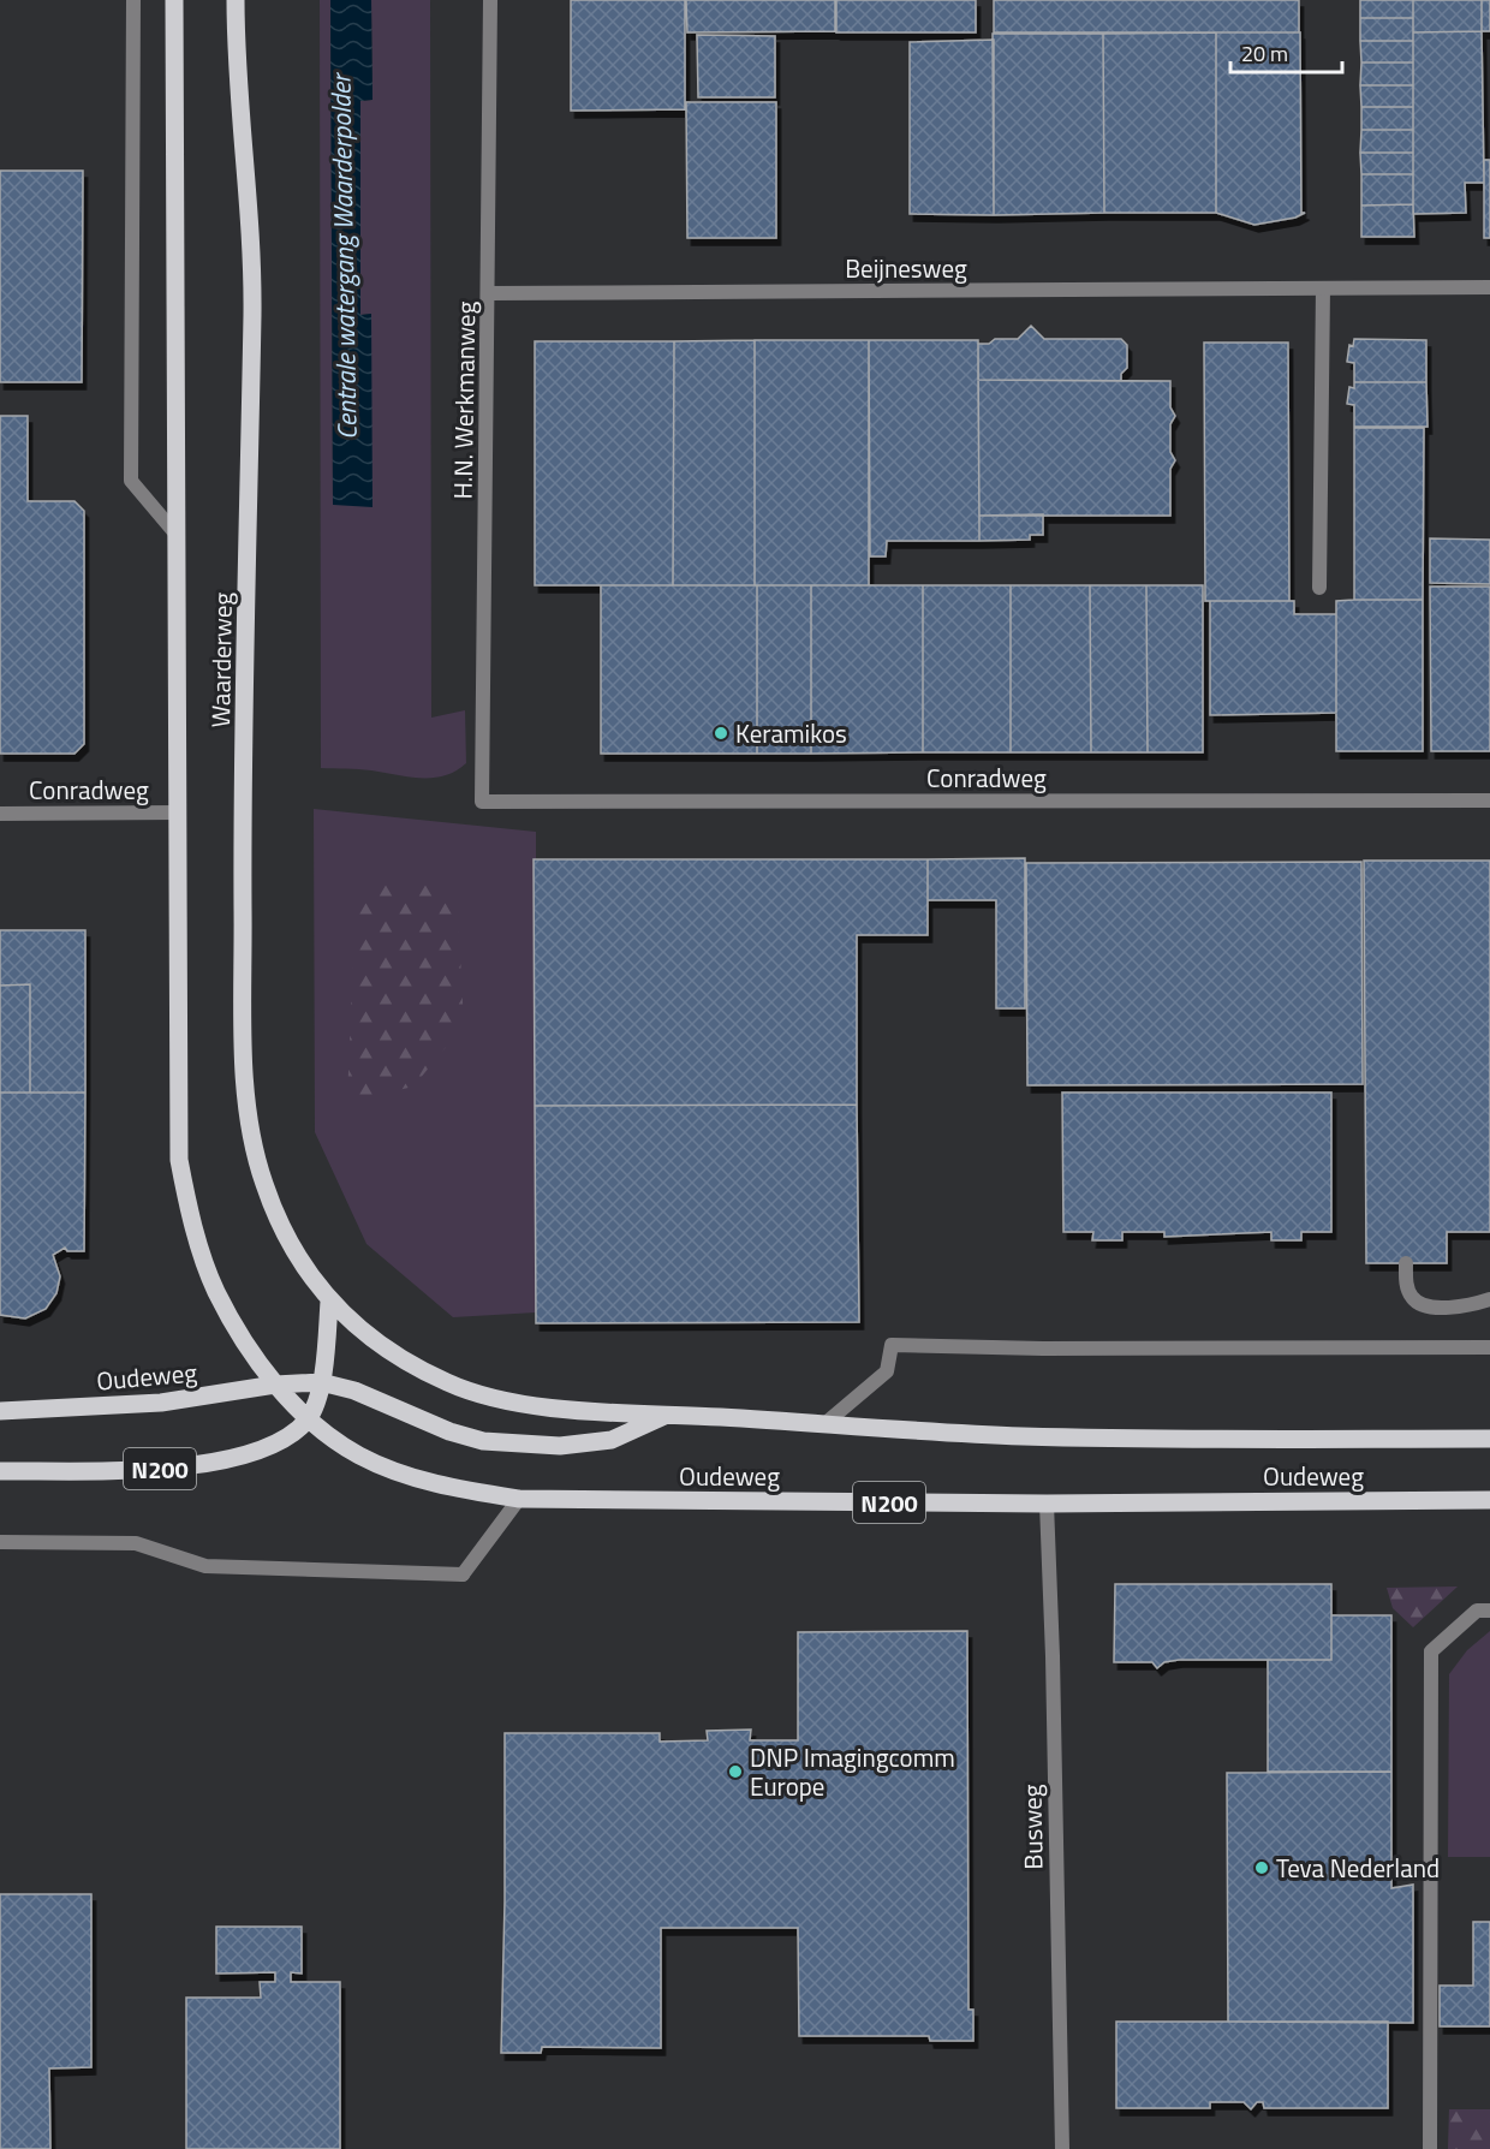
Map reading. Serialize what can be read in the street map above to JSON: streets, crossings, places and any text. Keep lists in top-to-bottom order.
{
  "streets": {
    "main road": ["Waarderweg", "Oudeweg", "N200"],
    "street": [
      "Beijnesweg",
      "H.N. Werkmanweg",
      "Conradweg",
      "Busweg"
    ]
  },
  "crossings": [
    ["Beijnesweg", "H.N. Werkmanweg"],
    ["H.N. Werkmanweg", "Conradweg"],
    ["Waarderweg", "Conradweg"],
    ["Waarderweg", "Oudeweg"],
    ["Waarderweg", "N200"],
    ["Oudeweg", "N200"],
    ["Oudeweg", "Busweg"]
  ],
  "water": ["Centrale watergang Waarderpolder"],
  "places": ["Keramikos", "DNP Imagingcomm Europe", "Teva Nederland"],
  "scale_bar": "20 m"
}
